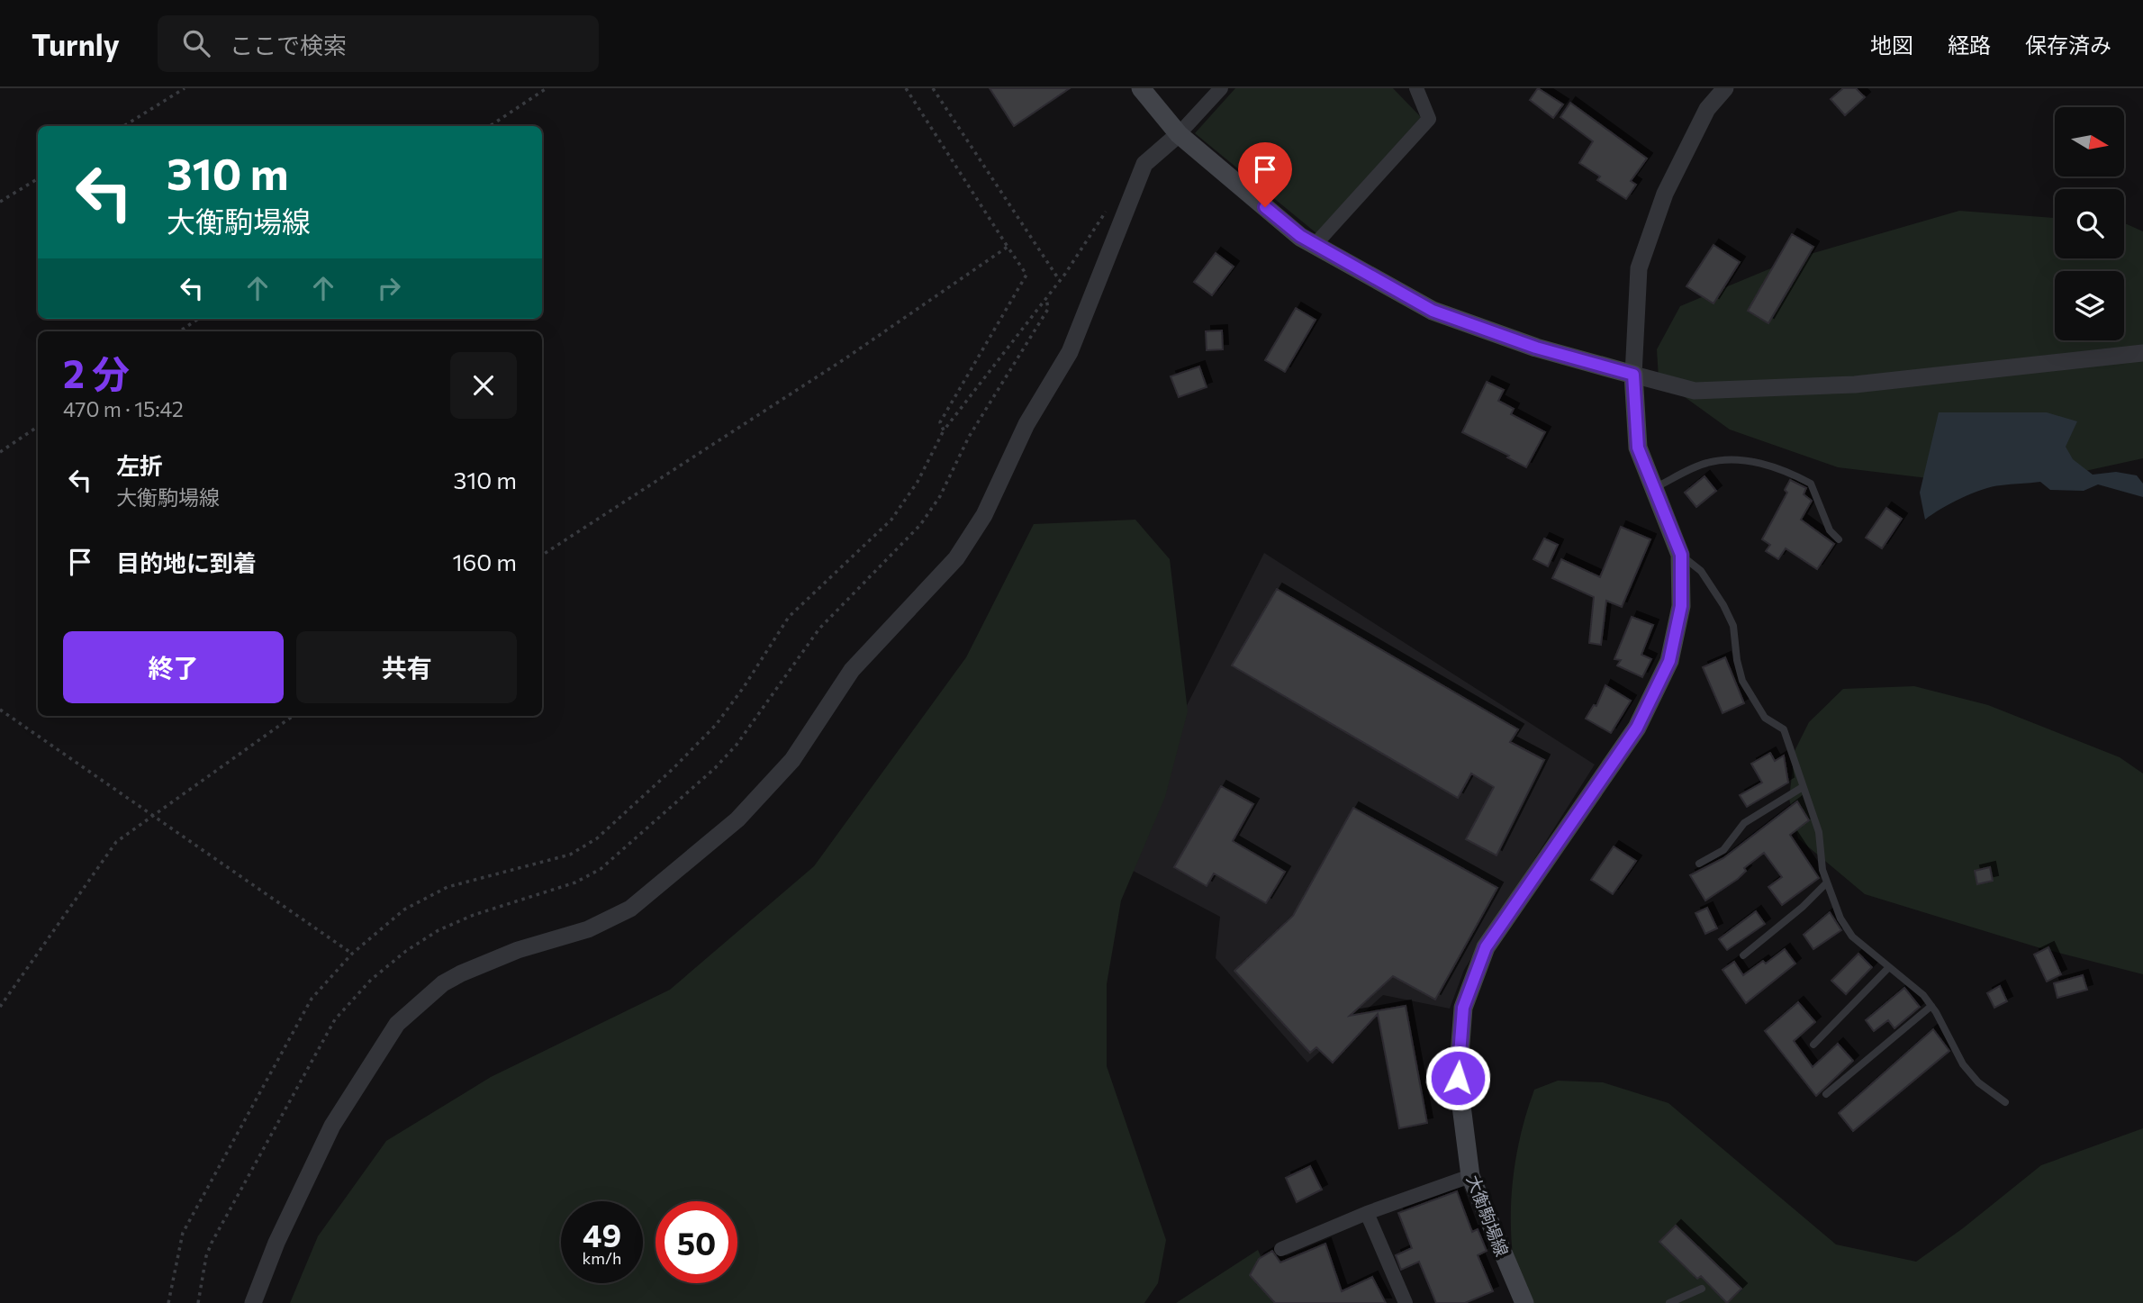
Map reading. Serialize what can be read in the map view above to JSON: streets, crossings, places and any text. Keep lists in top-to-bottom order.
{
  "streets": {
    "main road": ["大衡駒場線"]
  },
  "north": "right",
  "page": {
    "header": "Turnly",
    "search": "ここで検索",
    "nav": ["地図", "経路", "保存済み"],
    "turn": ["310 m", "大衡駒場線"],
    "heading": ["2 分", "470 m · 15:42"],
    "list": [
      {
        "name": "左折",
        "note": "大衡駒場線",
        "value": "310 m"
      },
      {
        "name": "目的地に到着",
        "value": "160 m"
      }
    ],
    "buttons": ["終了", "共有"],
    "speed": "49 km/h",
    "limit": "50"
  }
}
